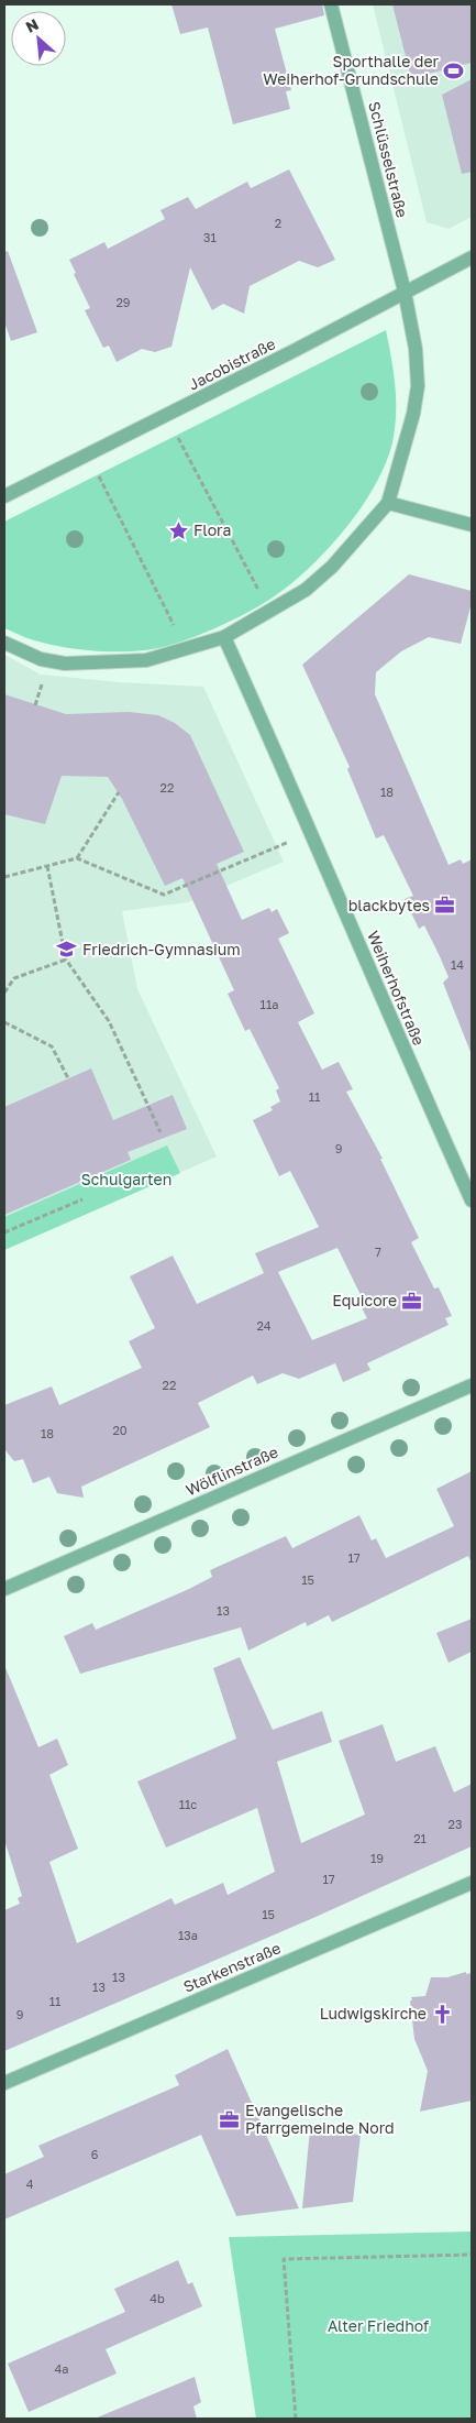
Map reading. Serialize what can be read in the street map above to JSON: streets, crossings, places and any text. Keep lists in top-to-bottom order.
{
  "streets": {
    "street": [
      "Schlüsselstraße",
      "Jacobistraße",
      "Weiherhofstraße",
      "Wölflinstraße",
      "Starkenstraße"
    ]
  },
  "crossings": [
    ["Schlüsselstraße", "Jacobistraße"]
  ],
  "parks": ["Schulgarten", "Alter Friedhof"],
  "places": {
    "sports": ["Sporthalle der Weiherhof-Grundschule"],
    "place": ["Flora"],
    "office": ["blackbytes", "Equicore", "Evangelische Pfarrgemeinde Nord"],
    "school or university": ["Friedrich-Gymnasium"],
    "church": ["Ludwigskirche"]
  },
  "house_numbers": [
    "2",
    "31",
    "29",
    "22",
    "18",
    "14",
    "11a",
    "11",
    "9",
    "7",
    "24",
    "22",
    "20",
    "18",
    "17",
    "15",
    "13",
    "11c",
    "23",
    "21",
    "19",
    "17",
    "15",
    "13a",
    "13",
    "13",
    "11",
    "9",
    "6",
    "4",
    "4b",
    "4a"
  ],
  "north": "top left"
}
